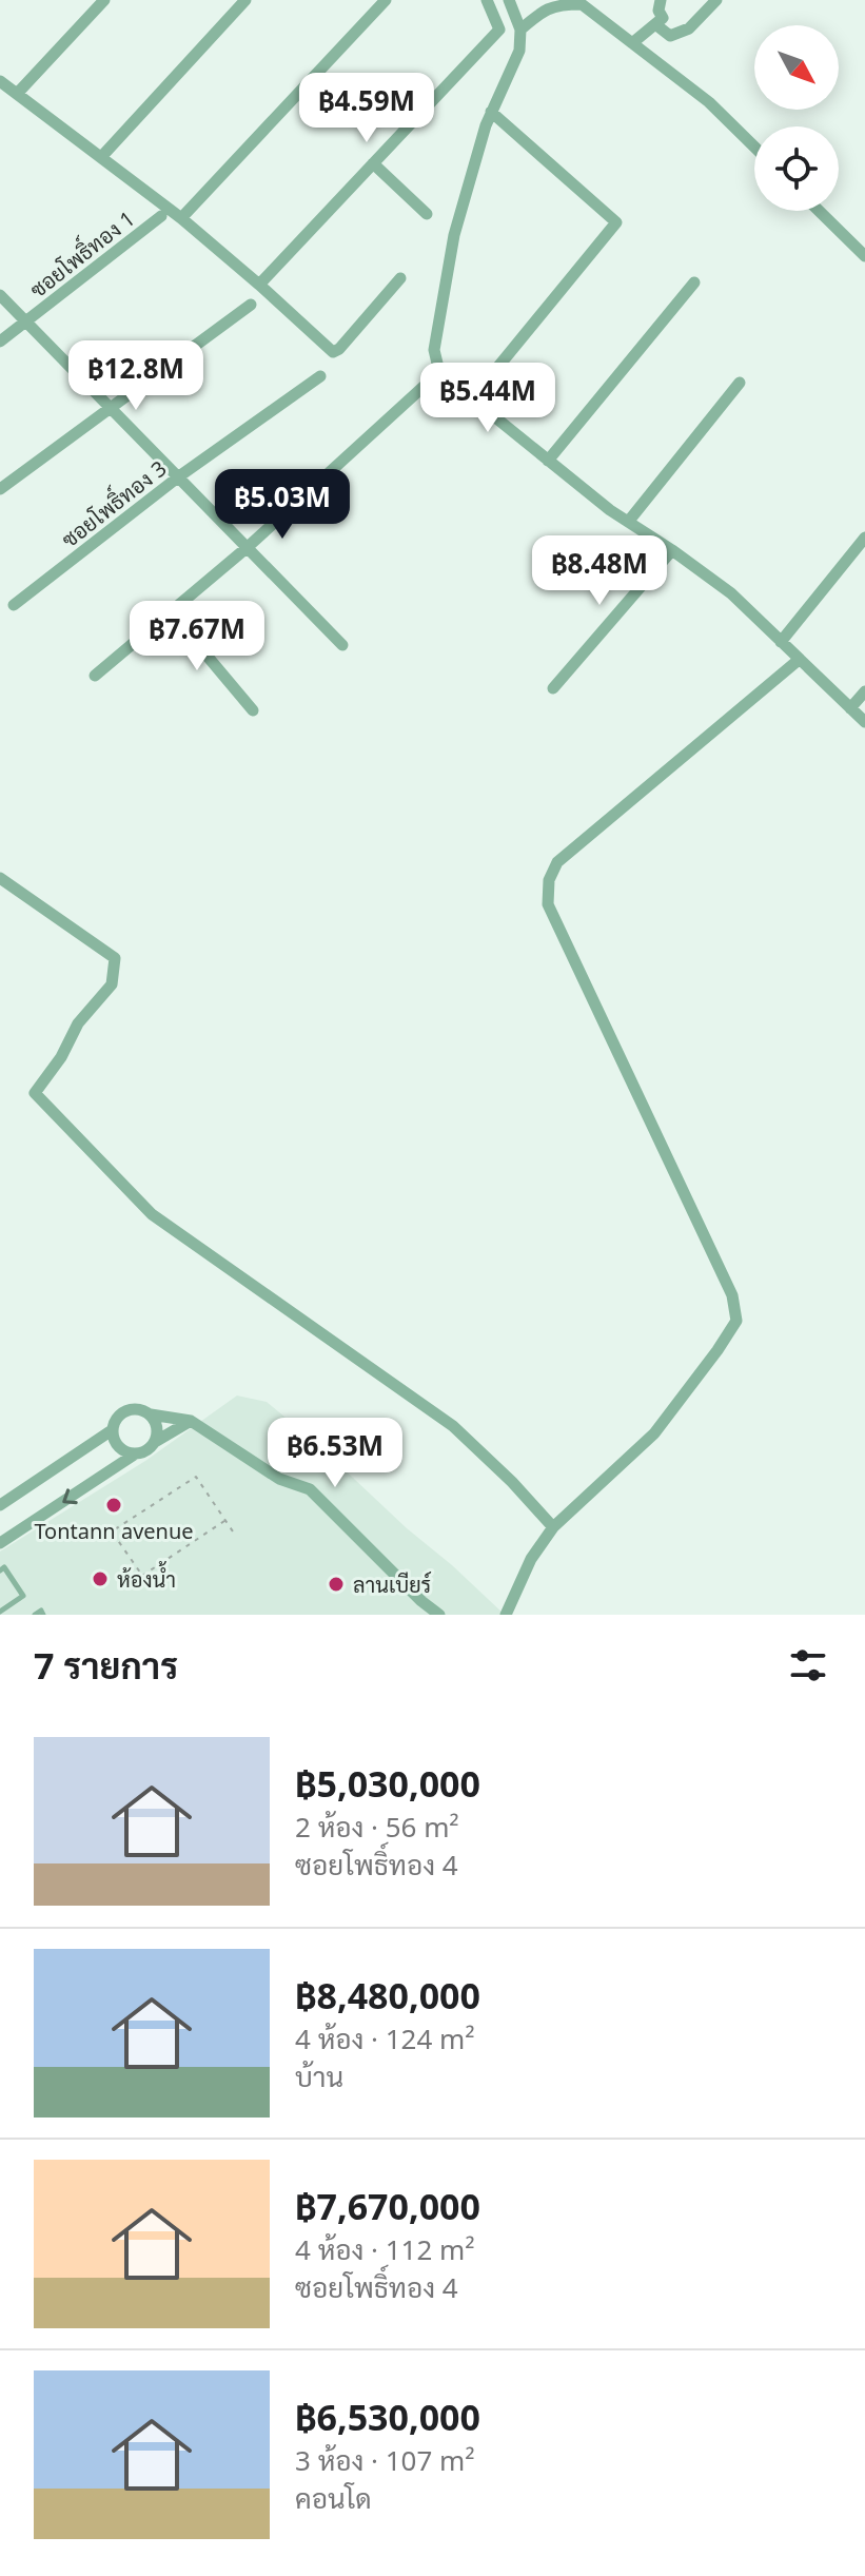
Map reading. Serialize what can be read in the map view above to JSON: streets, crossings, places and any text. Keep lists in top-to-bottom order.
{
  "streets": {
    "street": ["ซอยโพธิ์ทอง 1", "ซอยโพธิ์ทอง 3"]
  },
  "places": ["Tontann avenue", "ห้องน้ำ", "ลานเบียร์"],
  "north": "bottom right",
  "page": {
    "price": [
      "฿4.59M",
      "฿12.8M",
      "฿5.44M",
      "฿5.03M",
      "฿8.48M",
      "฿7.67M",
      "฿6.53M"
    ],
    "heading": "7 รายการ",
    "list": [
      {
        "name": "฿5,030,000",
        "note": "2 ห้อง · 56 m² · ซอยโพธิ์ทอง 4"
      },
      {
        "name": "฿8,480,000",
        "note": "4 ห้อง · 124 m² · บ้าน"
      },
      {
        "name": "฿7,670,000",
        "note": "4 ห้อง · 112 m² · ซอยโพธิ์ทอง 4"
      },
      {
        "name": "฿6,530,000",
        "note": "3 ห้อง · 107 m² · คอนโด"
      }
    ]
  }
}
